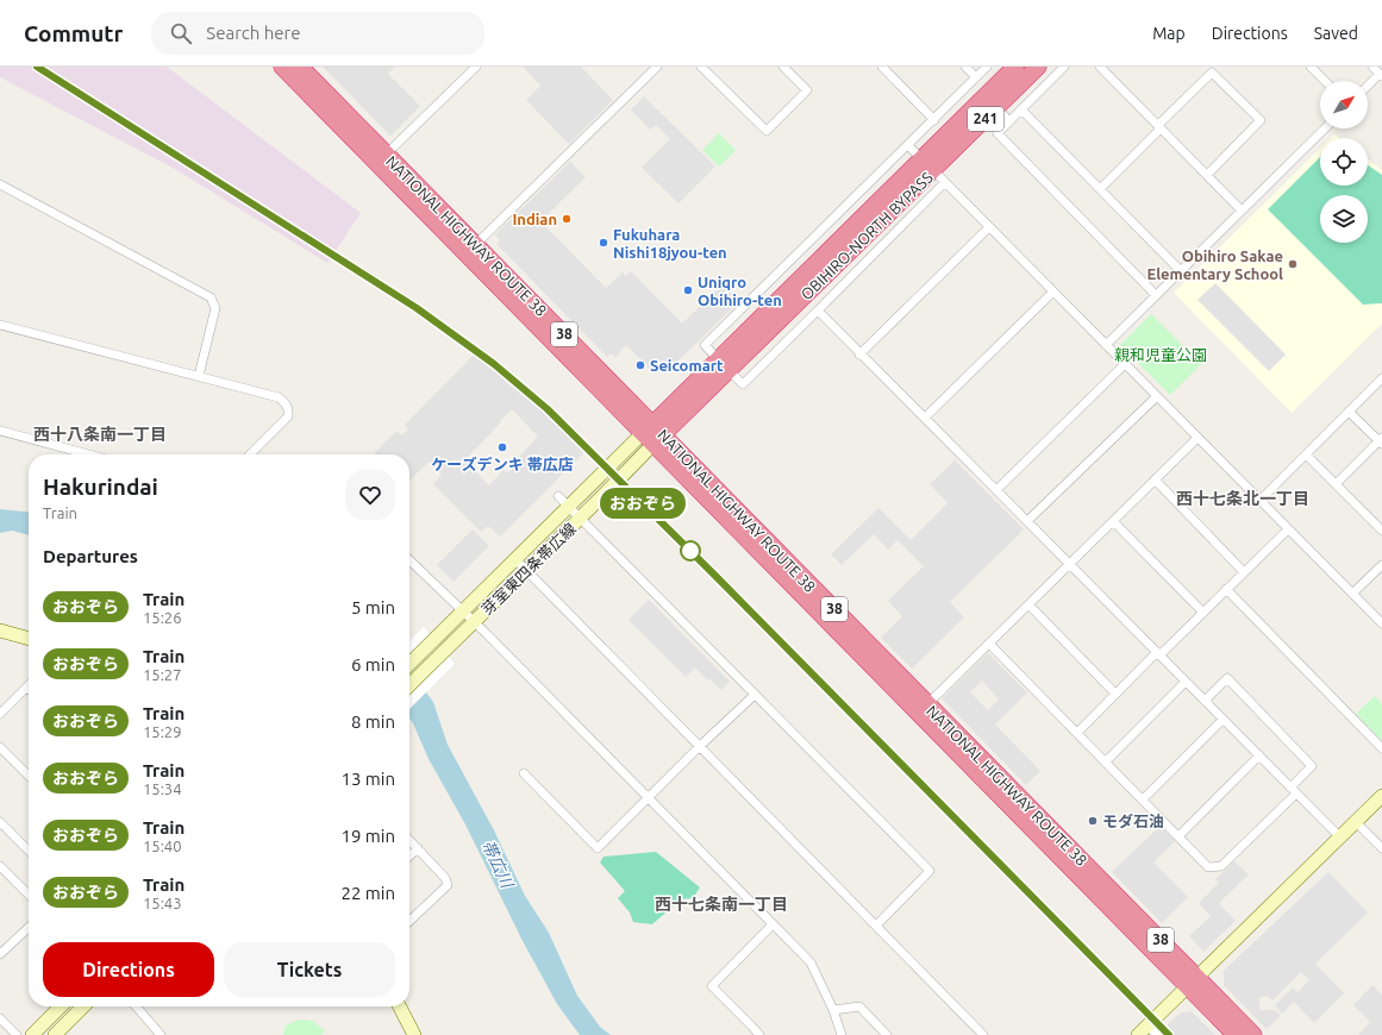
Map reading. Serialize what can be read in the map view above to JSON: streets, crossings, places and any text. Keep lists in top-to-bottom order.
{
  "streets": {
    "highway": [
      "241",
      "NATIONAL HIGHWAY ROUTE 38",
      "OBIHIRO-NORTH BYPASS",
      "38"
    ],
    "main road": ["芽室東四条帯広線"]
  },
  "crossings": [
    ["241", "NATIONAL HIGHWAY ROUTE 38"],
    ["241", "OBIHIRO-NORTH BYPASS"],
    ["241", "芽室東四条帯広線"],
    ["NATIONAL HIGHWAY ROUTE 38", "芽室東四条帯広線"]
  ],
  "districts": ["西十八条南一丁目", "西十七条北一丁目", "西十七条南一丁目"],
  "water": ["帯広川"],
  "parks": ["親和児童公園"],
  "places": [
    "Indian",
    "Fukuhara Nishi18jyou-ten",
    "Obihiro Sakae Elementary School",
    "Uniqro Obihiro-ten",
    "Seicomart",
    "ケーズデンキ 帯広店",
    "モダ石油"
  ],
  "north": "top right",
  "page": {
    "header": "Commutr",
    "search": "Search here",
    "nav": ["Map", "Directions", "Saved"],
    "on_map": "おおぞら",
    "heading": [
      ["Hakurindai", "Train"],
      "Departures"
    ],
    "list": [
      {
        "mark": "おおぞら",
        "name": "Train",
        "note": "15:26",
        "value": "5 min"
      },
      {
        "mark": "おおぞら",
        "name": "Train",
        "note": "15:27",
        "value": "6 min"
      },
      {
        "mark": "おおぞら",
        "name": "Train",
        "note": "15:29",
        "value": "8 min"
      },
      {
        "mark": "おおぞら",
        "name": "Train",
        "note": "15:34",
        "value": "13 min"
      },
      {
        "mark": "おおぞら",
        "name": "Train",
        "note": "15:40",
        "value": "19 min"
      },
      {
        "mark": "おおぞら",
        "name": "Train",
        "note": "15:43",
        "value": "22 min"
      }
    ],
    "buttons": ["Directions", "Tickets"]
  }
}
